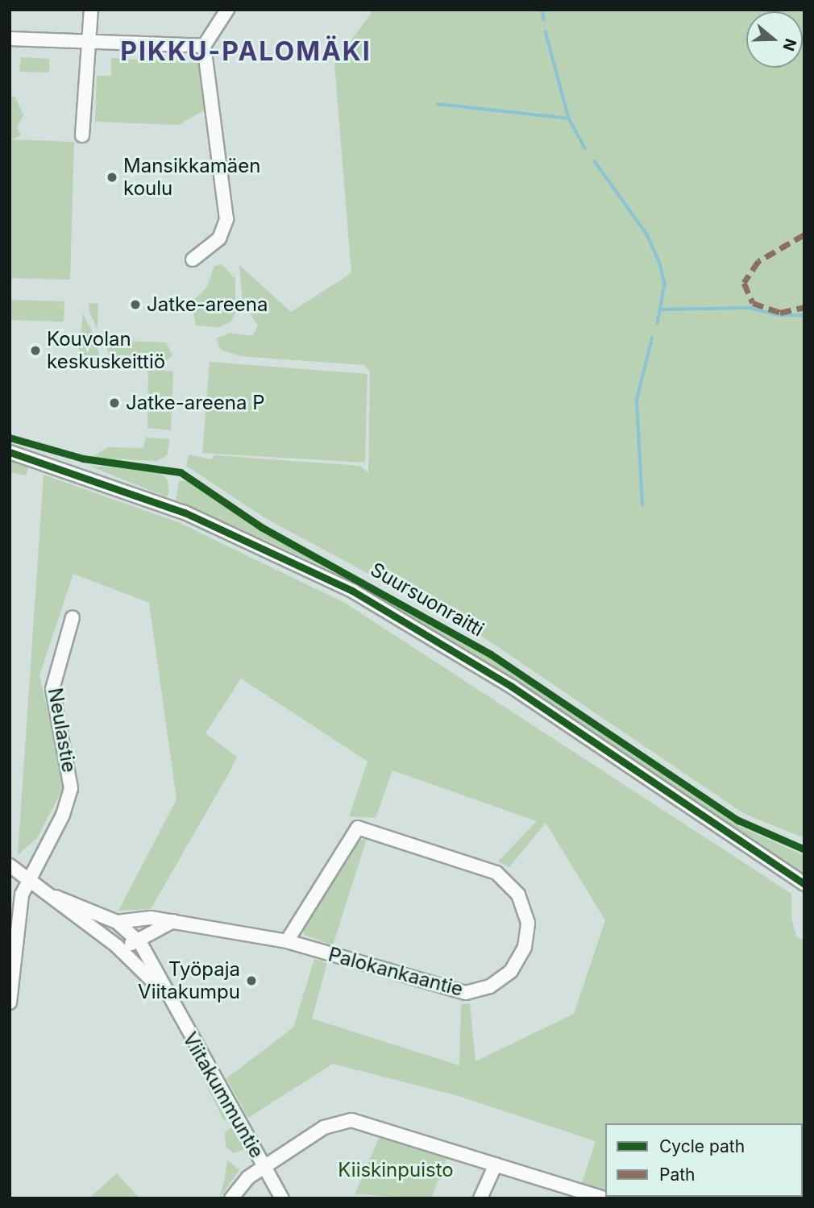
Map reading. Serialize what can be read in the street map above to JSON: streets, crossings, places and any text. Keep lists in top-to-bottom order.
{
  "streets": {
    "street": ["Neulastie", "Palokankaantie", "Viitakummuntie"],
    "cycle path": ["Suursuonraitti"]
  },
  "crossings": [
    ["Neulastie", "Palokankaantie"],
    ["Palokankaantie", "Viitakummuntie"]
  ],
  "districts": ["PIKKU-PALOMÄKI"],
  "parks": ["Kiiskinpuisto"],
  "places": [
    "Mansikkamäen koulu",
    "Jatke-areena",
    "Kouvolan keskuskeittiö",
    "Jatke-areena P",
    "Työpaja Viitakumpu"
  ],
  "legend": ["Cycle path", "Path"],
  "north": "right"
}
